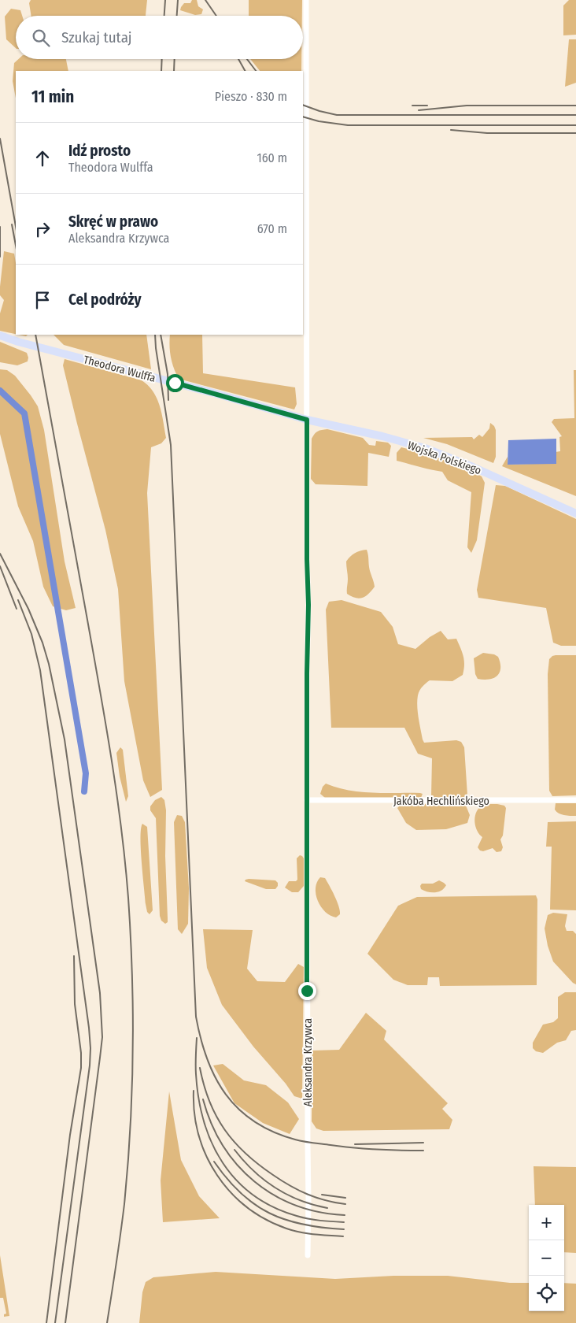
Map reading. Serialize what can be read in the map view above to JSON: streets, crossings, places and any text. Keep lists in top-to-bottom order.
{
  "streets": {
    "street": [
      "Theodora Wulffa",
      "Wojska Polskiego",
      "Jakóba Hechlińskiego",
      "Aleksandra Krzywca"
    ]
  },
  "crossings": [
    ["Theodora Wulffa", "Wojska Polskiego"],
    ["Theodora Wulffa", "Aleksandra Krzywca"],
    ["Wojska Polskiego", "Aleksandra Krzywca"],
    ["Jakóba Hechlińskiego", "Aleksandra Krzywca"]
  ],
  "page": {
    "search": "Szukaj tutaj",
    "heading": ["11 min", "Pieszo · 830 m"],
    "list": [
      ["Idź prosto", "Theodora Wulffa", "160 m"],
      ["Skręć w prawo", "Aleksandra Krzywca", "670 m"],
      "Cel podróży"
    ],
    "map_buttons": ["+", "−"]
  }
}
